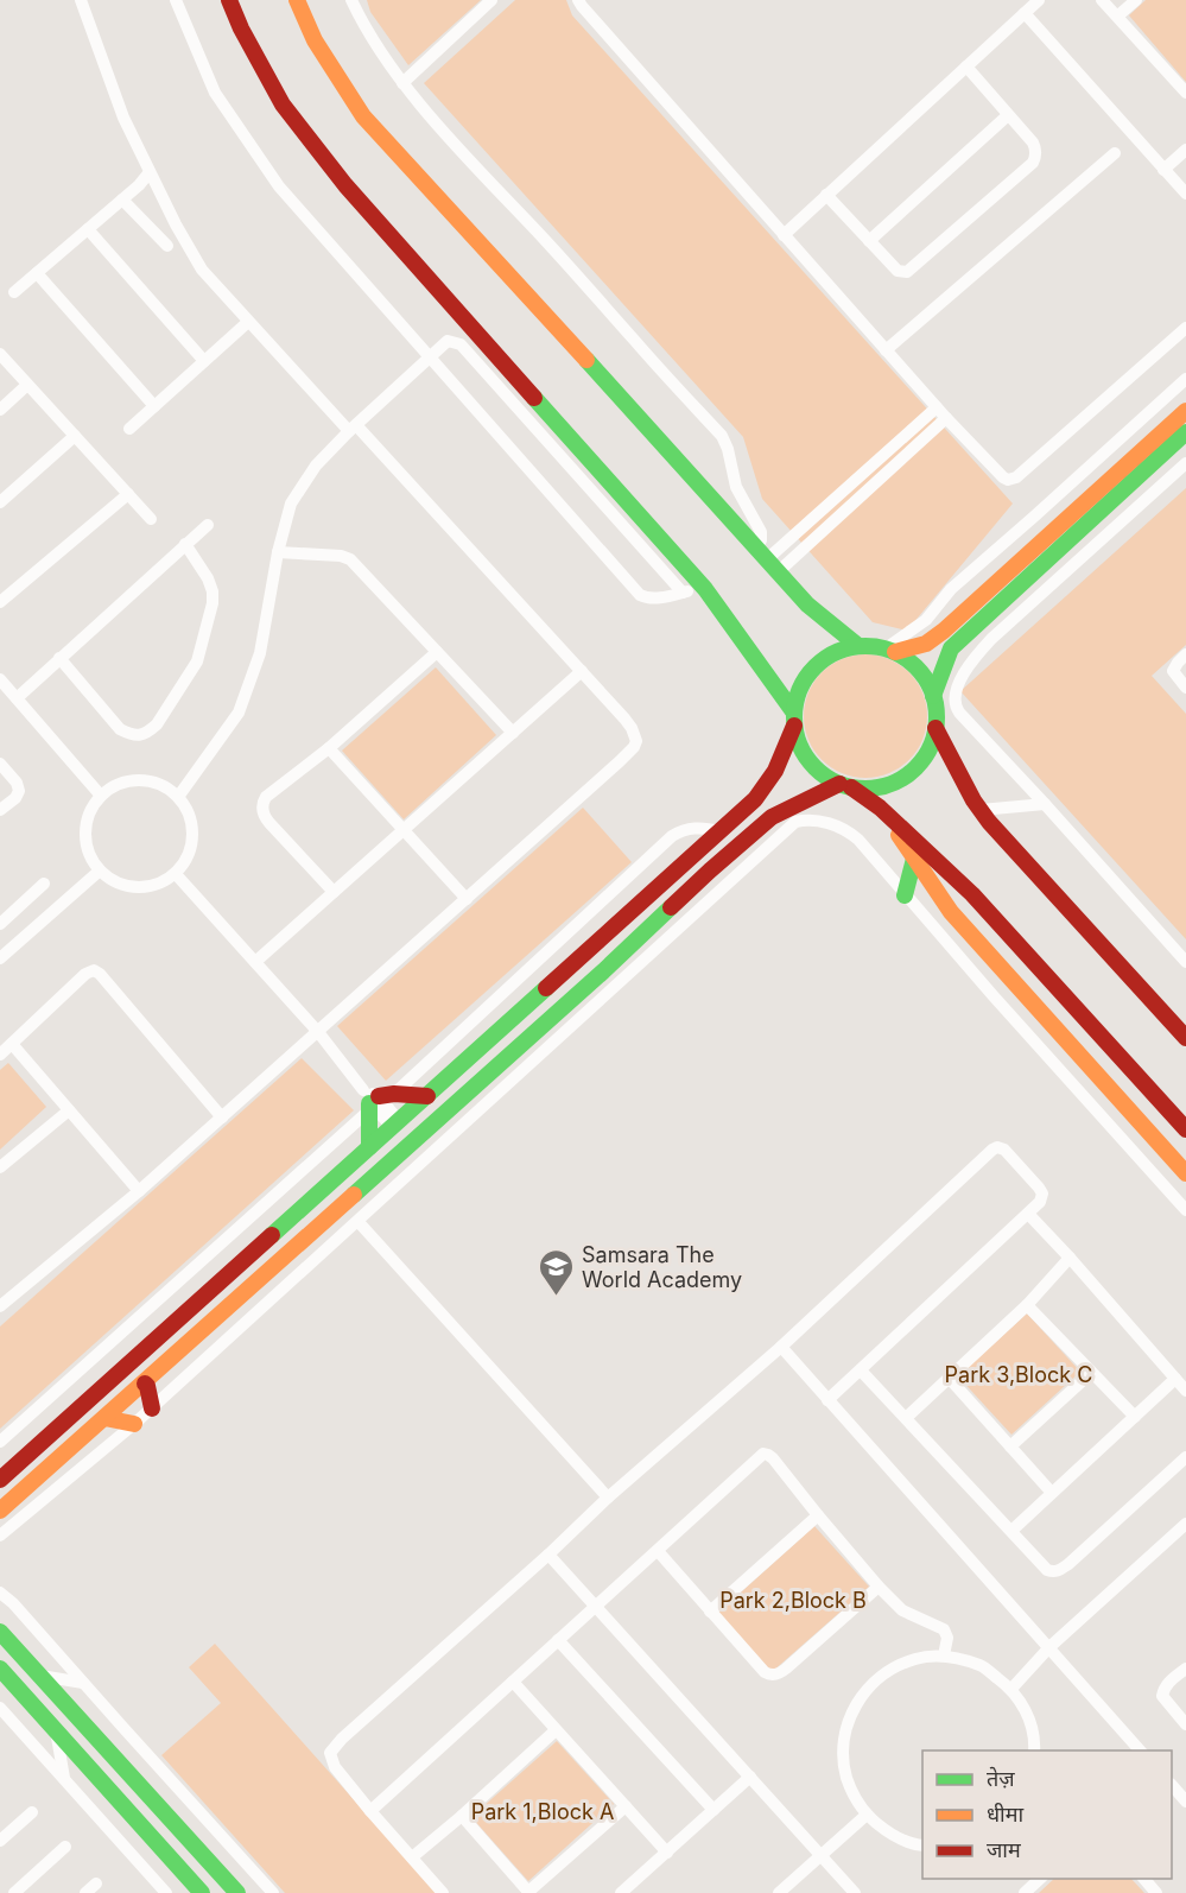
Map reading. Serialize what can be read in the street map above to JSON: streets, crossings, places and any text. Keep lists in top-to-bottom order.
{
  "parks": ["Park 3,Block C", "Park 2,Block B", "Park 1,Block A"],
  "places": {
    "school or university": ["Samsara The World Academy"]
  },
  "legend": ["तेज़", "धीमा", "जाम"]
}
